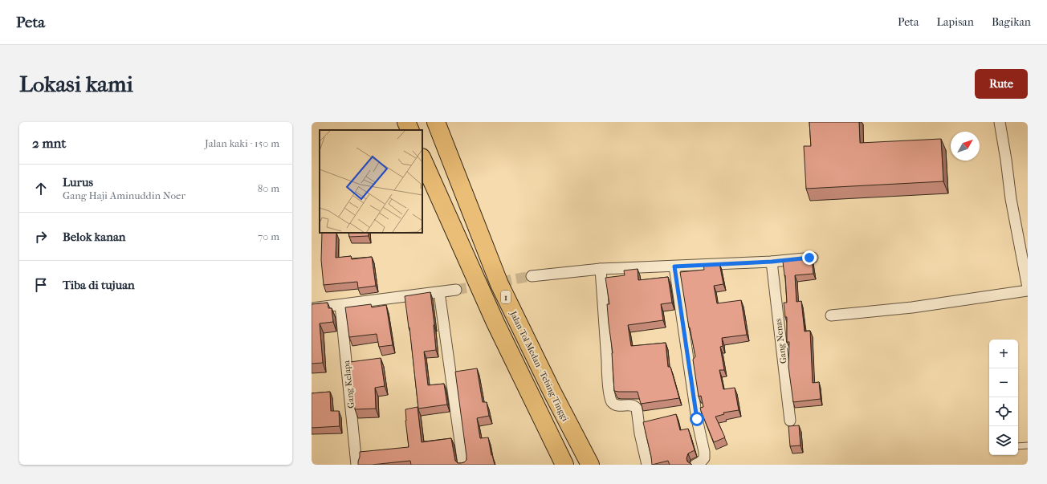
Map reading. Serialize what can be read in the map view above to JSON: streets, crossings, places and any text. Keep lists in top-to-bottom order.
{
  "streets": {
    "highway": ["1", "Jalan Tol Medan - Tebing Tinggi"],
    "street": ["Gang Nenas", "Gang Kelapa"]
  },
  "north": "top right",
  "page": {
    "header": "Peta",
    "nav": ["Peta", "Lapisan", "Bagikan"],
    "buttons": "Rute",
    "title": "Lokasi kami",
    "heading": ["2 mnt", "Jalan kaki · 150 m"],
    "list": [
      ["Lurus", "Gang Haji Aminuddin Noer", "80 m"],
      ["Belok kanan", "70 m"],
      "Tiba di tujuan"
    ],
    "map_buttons": ["+", "−"]
  }
}
